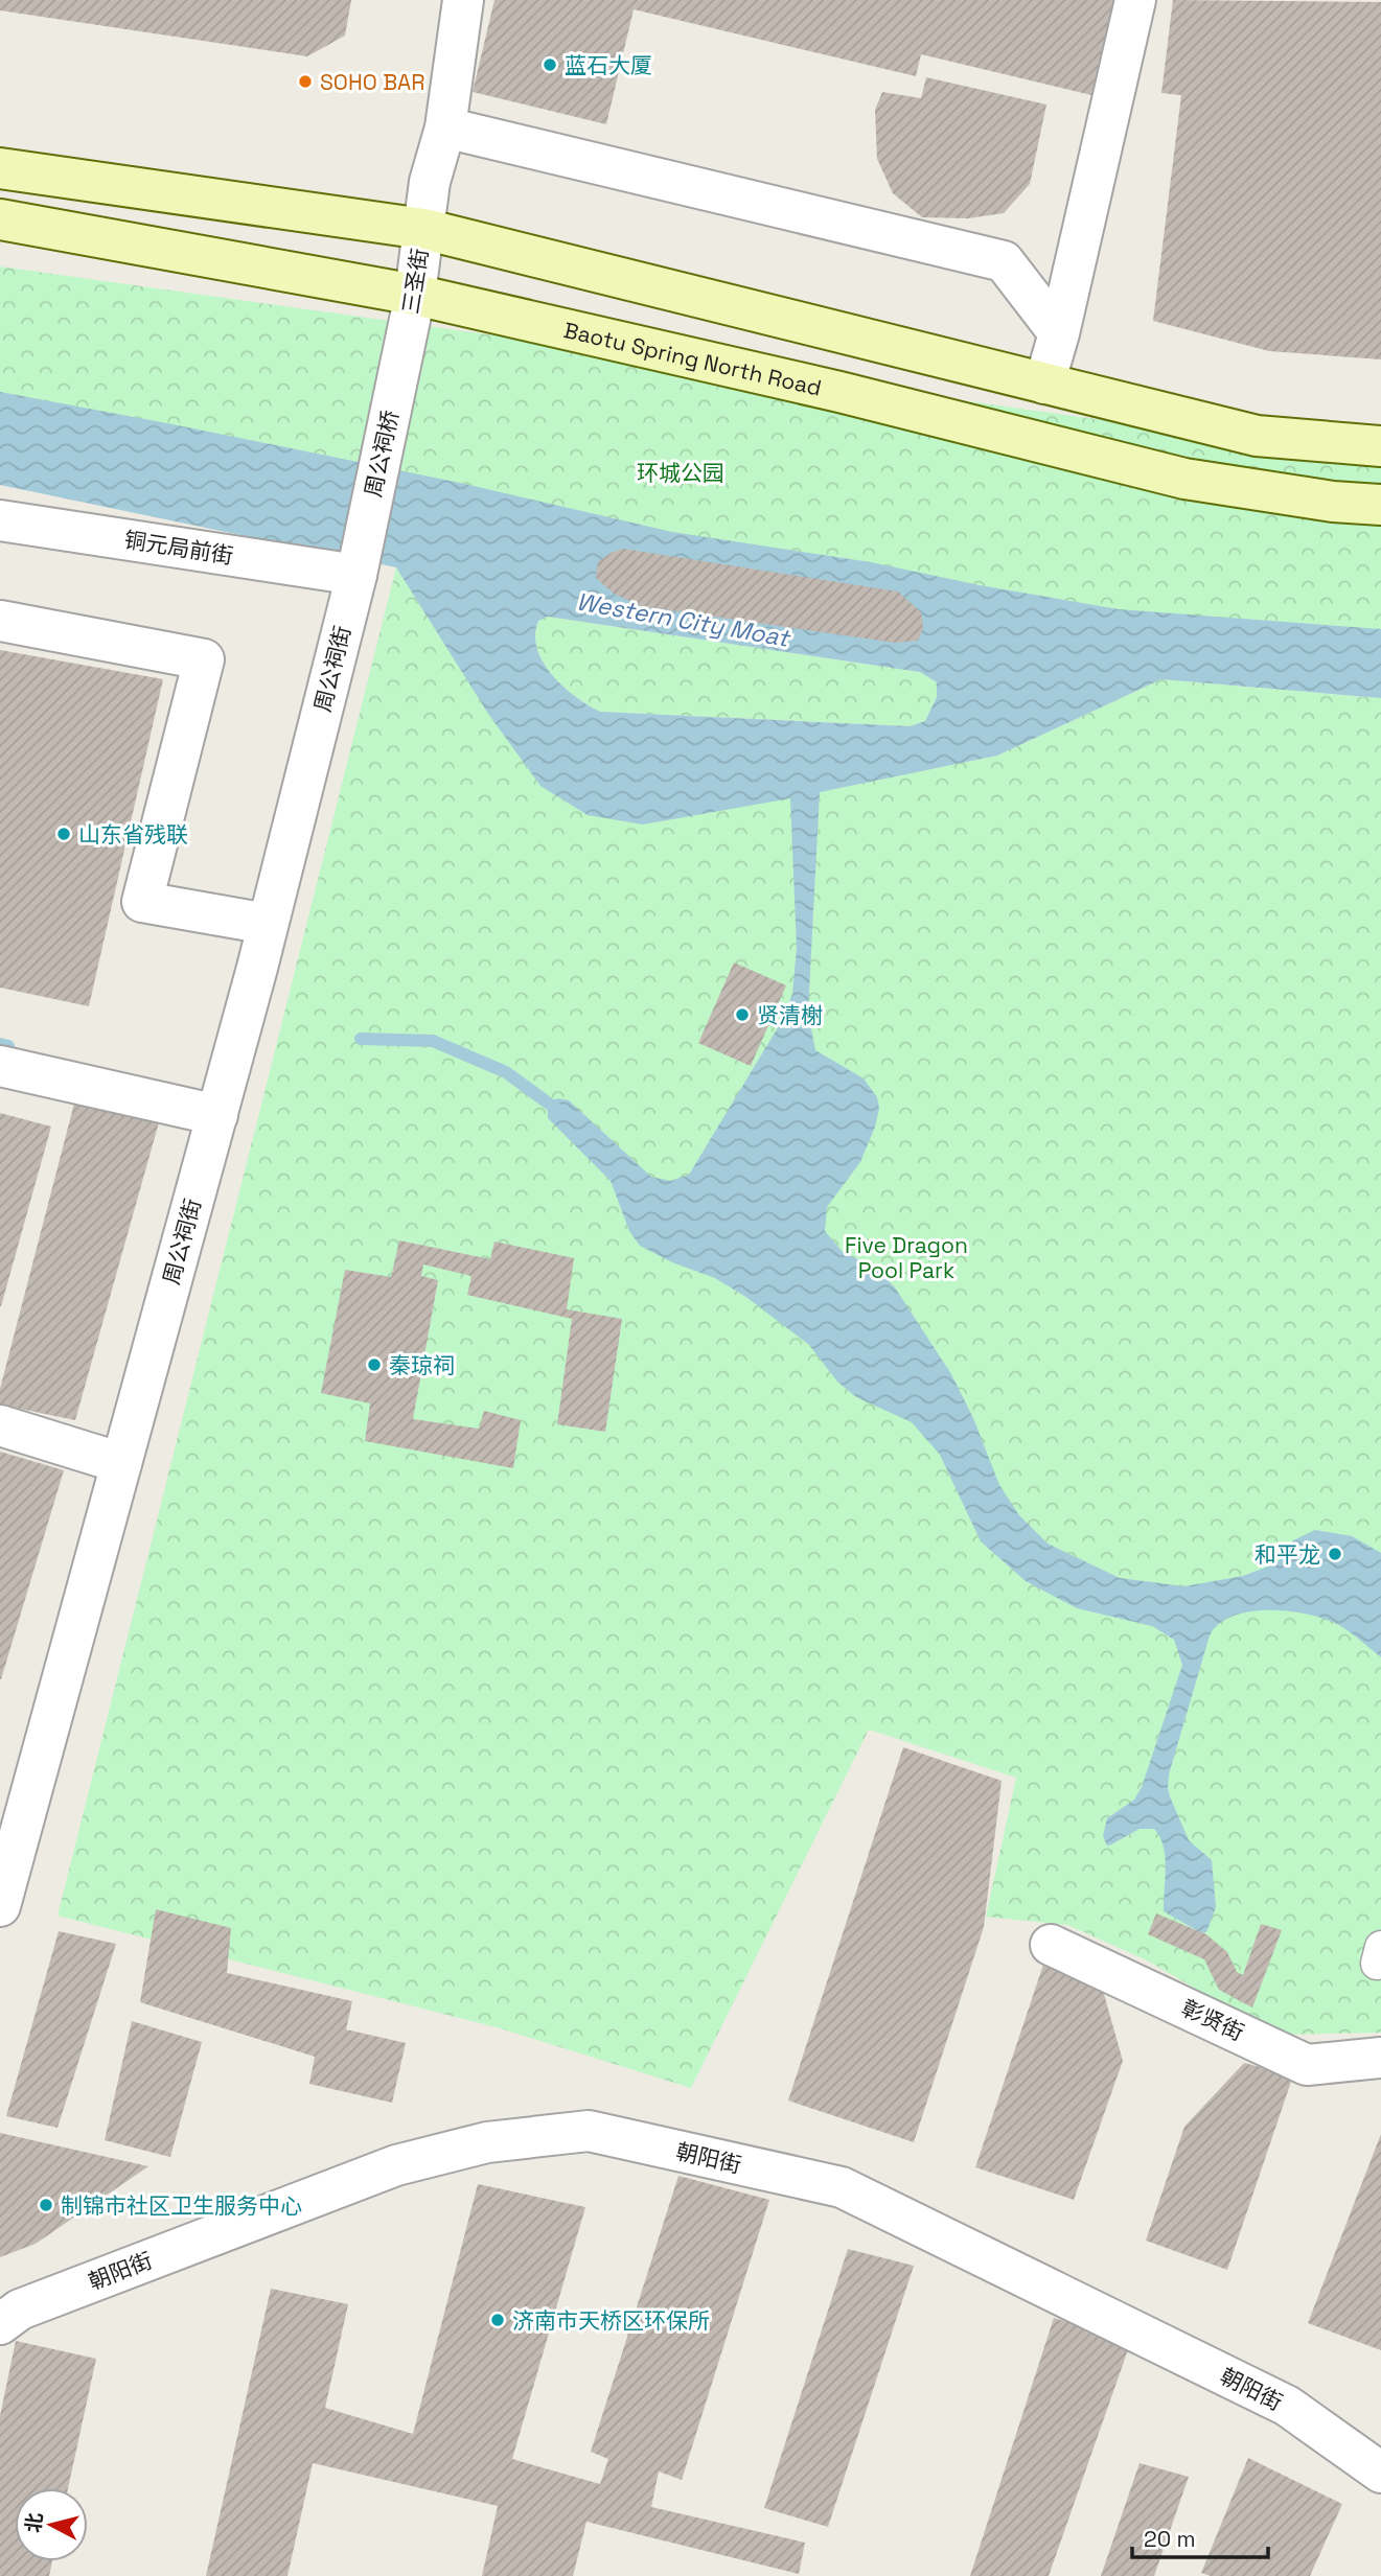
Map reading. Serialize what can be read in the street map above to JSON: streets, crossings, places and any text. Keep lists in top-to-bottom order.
{
  "streets": {
    "main road": ["Baotu Spring North Road"],
    "street": [
      "三圣街",
      "周公祠桥",
      "铜元局前街",
      "周公祠街",
      "彰贤街",
      "朝阳街"
    ]
  },
  "crossings": [
    ["三圣街", "Baotu Spring North Road"],
    ["三圣街", "周公祠桥"],
    ["周公祠桥", "铜元局前街"],
    ["周公祠桥", "周公祠街"],
    ["铜元局前街", "周公祠街"]
  ],
  "water": ["Western City Moat"],
  "parks": ["环城公园", "Five Dragon Pool Park"],
  "places": [
    "蓝石大厦",
    "SOHO BAR",
    "山东省残联",
    "贤清榭",
    "秦琼祠",
    "和平龙",
    "制锦市社区卫生服务中心",
    "济南市天桥区环保所"
  ],
  "scale_bar": "20 m",
  "north": "left"
}
